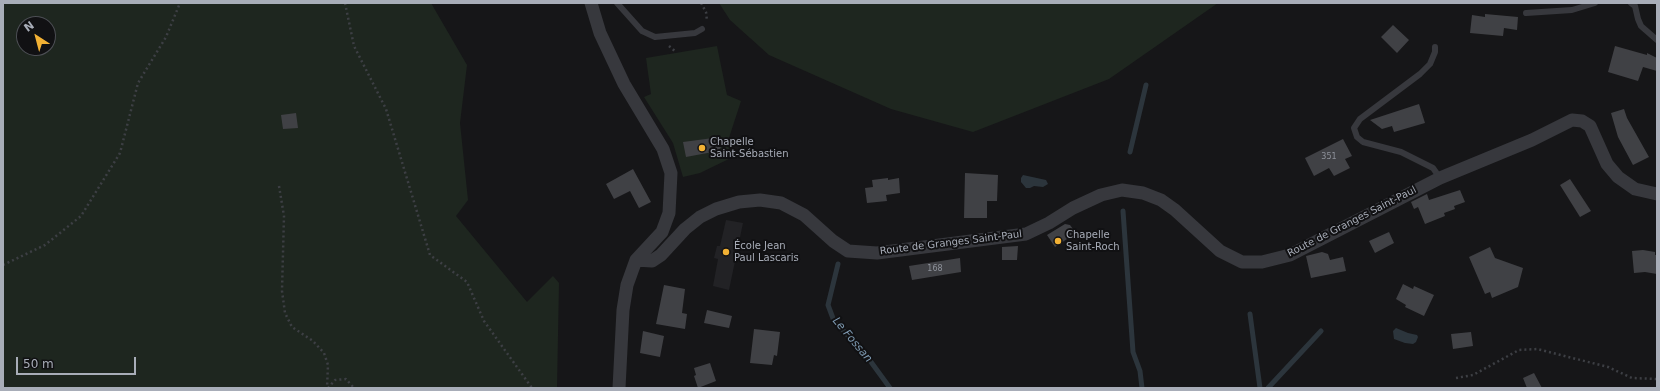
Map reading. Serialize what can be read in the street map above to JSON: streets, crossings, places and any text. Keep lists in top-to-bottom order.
{
  "streets": {
    "street": ["Route de Granges Saint-Paul"]
  },
  "water": ["Le Fossan"],
  "places": ["Chapelle Saint-Sébastien", "Chapelle Saint-Roch", "École Jean Paul Lascaris"],
  "house_numbers": ["351", "168"],
  "scale_bar": "50 m",
  "north": "top left"
}
